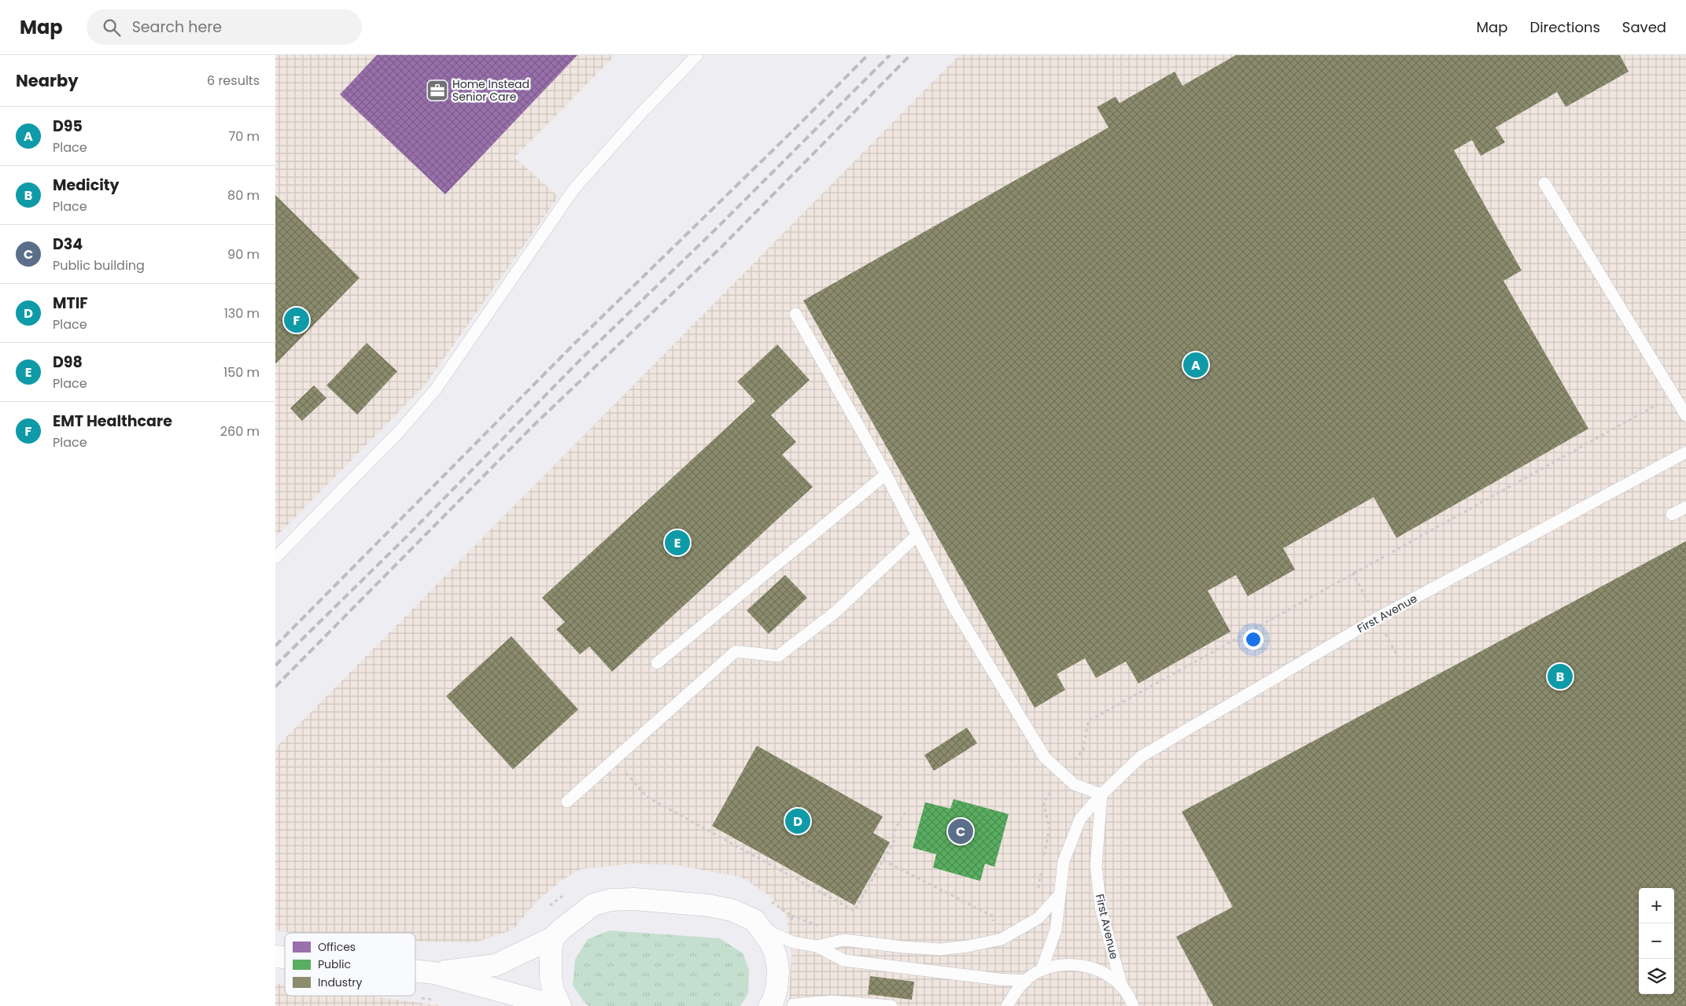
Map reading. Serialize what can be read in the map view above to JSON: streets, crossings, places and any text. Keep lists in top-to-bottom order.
{
  "streets": {
    "lane": ["First Avenue"]
  },
  "places": {
    "office": ["Home Instead Senior Care"]
  },
  "legend": ["Offices", "Public", "Industry"],
  "page": {
    "header": "Map",
    "search": "Search here",
    "nav": ["Map", "Directions", "Saved"],
    "heading": ["Nearby", "6 results"],
    "list": [
      {
        "mark": "A",
        "name": "D95",
        "note": "Place",
        "value": "70 m"
      },
      {
        "mark": "B",
        "name": "Medicity",
        "note": "Place",
        "value": "80 m"
      },
      {
        "mark": "C",
        "name": "D34",
        "note": "Public building",
        "value": "90 m"
      },
      {
        "mark": "D",
        "name": "MTIF",
        "note": "Place",
        "value": "130 m"
      },
      {
        "mark": "E",
        "name": "D98",
        "note": "Place",
        "value": "150 m"
      },
      {
        "mark": "F",
        "name": "EMT Healthcare",
        "note": "Place",
        "value": "260 m"
      }
    ],
    "pins": [
      "F",
      "A",
      "E",
      "B",
      "D",
      "C"
    ],
    "map_buttons": ["+", "−"]
  }
}
